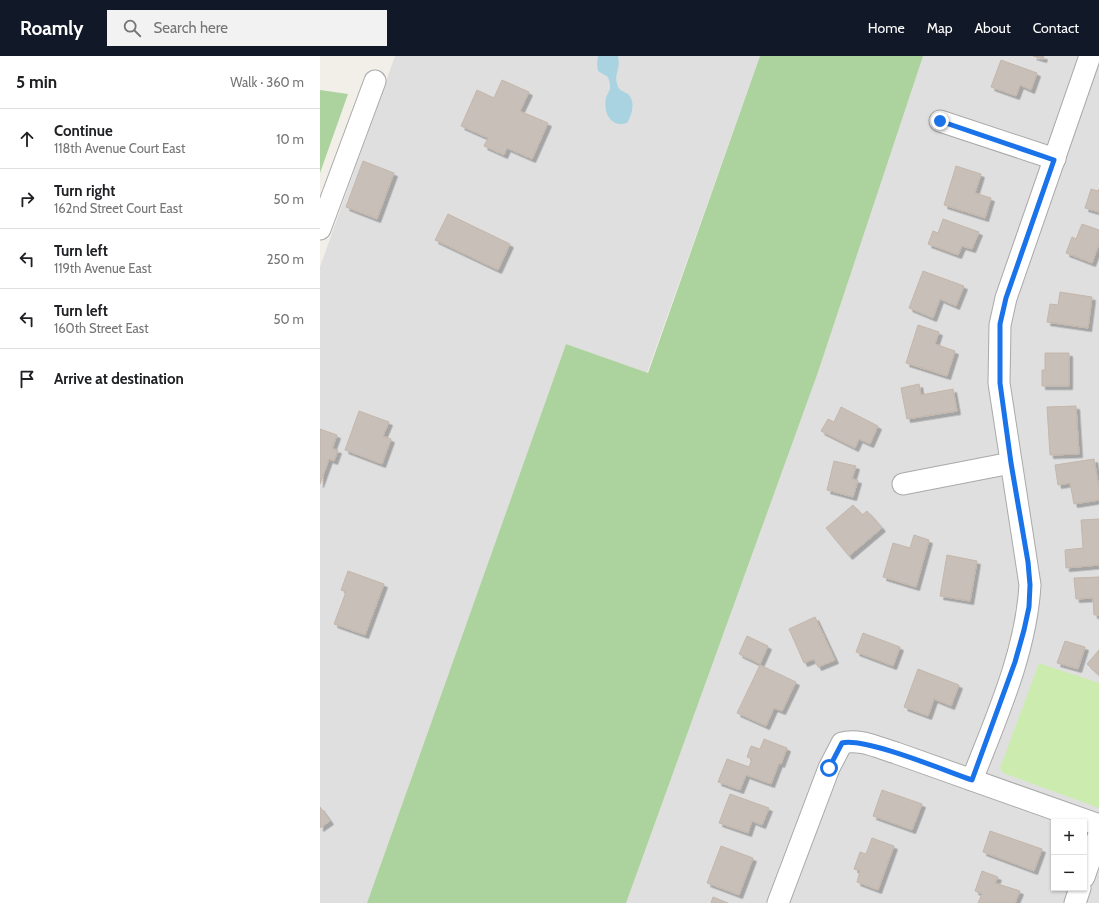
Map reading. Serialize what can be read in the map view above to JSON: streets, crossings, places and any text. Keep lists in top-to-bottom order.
{
  "page": {
    "header": "Roamly",
    "search": "Search here",
    "nav": [
      "Home",
      "Map",
      "About",
      "Contact"
    ],
    "heading": ["5 min", "Walk · 360 m"],
    "list": [
      ["Continue", "118th Avenue Court East", "10 m"],
      ["Turn right", "162nd Street Court East", "50 m"],
      ["Turn left", "119th Avenue East", "250 m"],
      ["Turn left", "160th Street East", "50 m"],
      "Arrive at destination"
    ],
    "map_buttons": ["+", "−"]
  }
}
